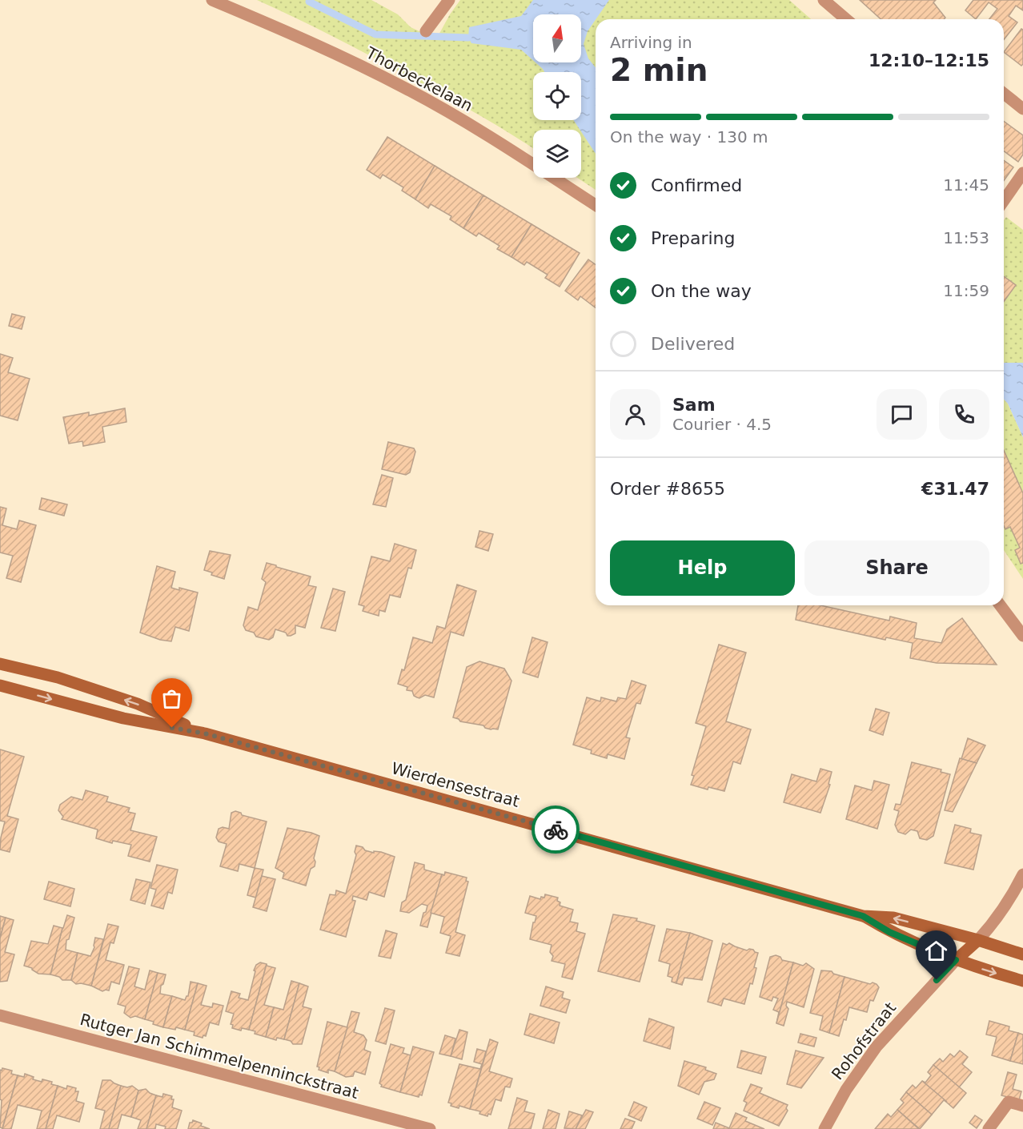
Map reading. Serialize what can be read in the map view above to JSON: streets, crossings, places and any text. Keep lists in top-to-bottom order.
{
  "streets": {
    "main road": ["Wierdensestraat", "Rohofstraat"],
    "street": ["Thorbeckelaan", "Rutger Jan Schimmelpenninckstraat"]
  },
  "crossings": [
    ["Wierdensestraat", "Rohofstraat"]
  ],
  "north": "top",
  "page": {
    "heading": ["2 min", "Arriving in", "12:10–12:15"],
    "panel": [
      "Sam",
      "Courier · 4.5",
      "Order #8655",
      "€31.47"
    ],
    "bar": "On the way · 130 m",
    "list": [
      ["Confirmed", "11:45"],
      ["Preparing", "11:53"],
      ["On the way", "11:59"],
      "Delivered"
    ],
    "buttons": ["Help", "Share"]
  }
}
